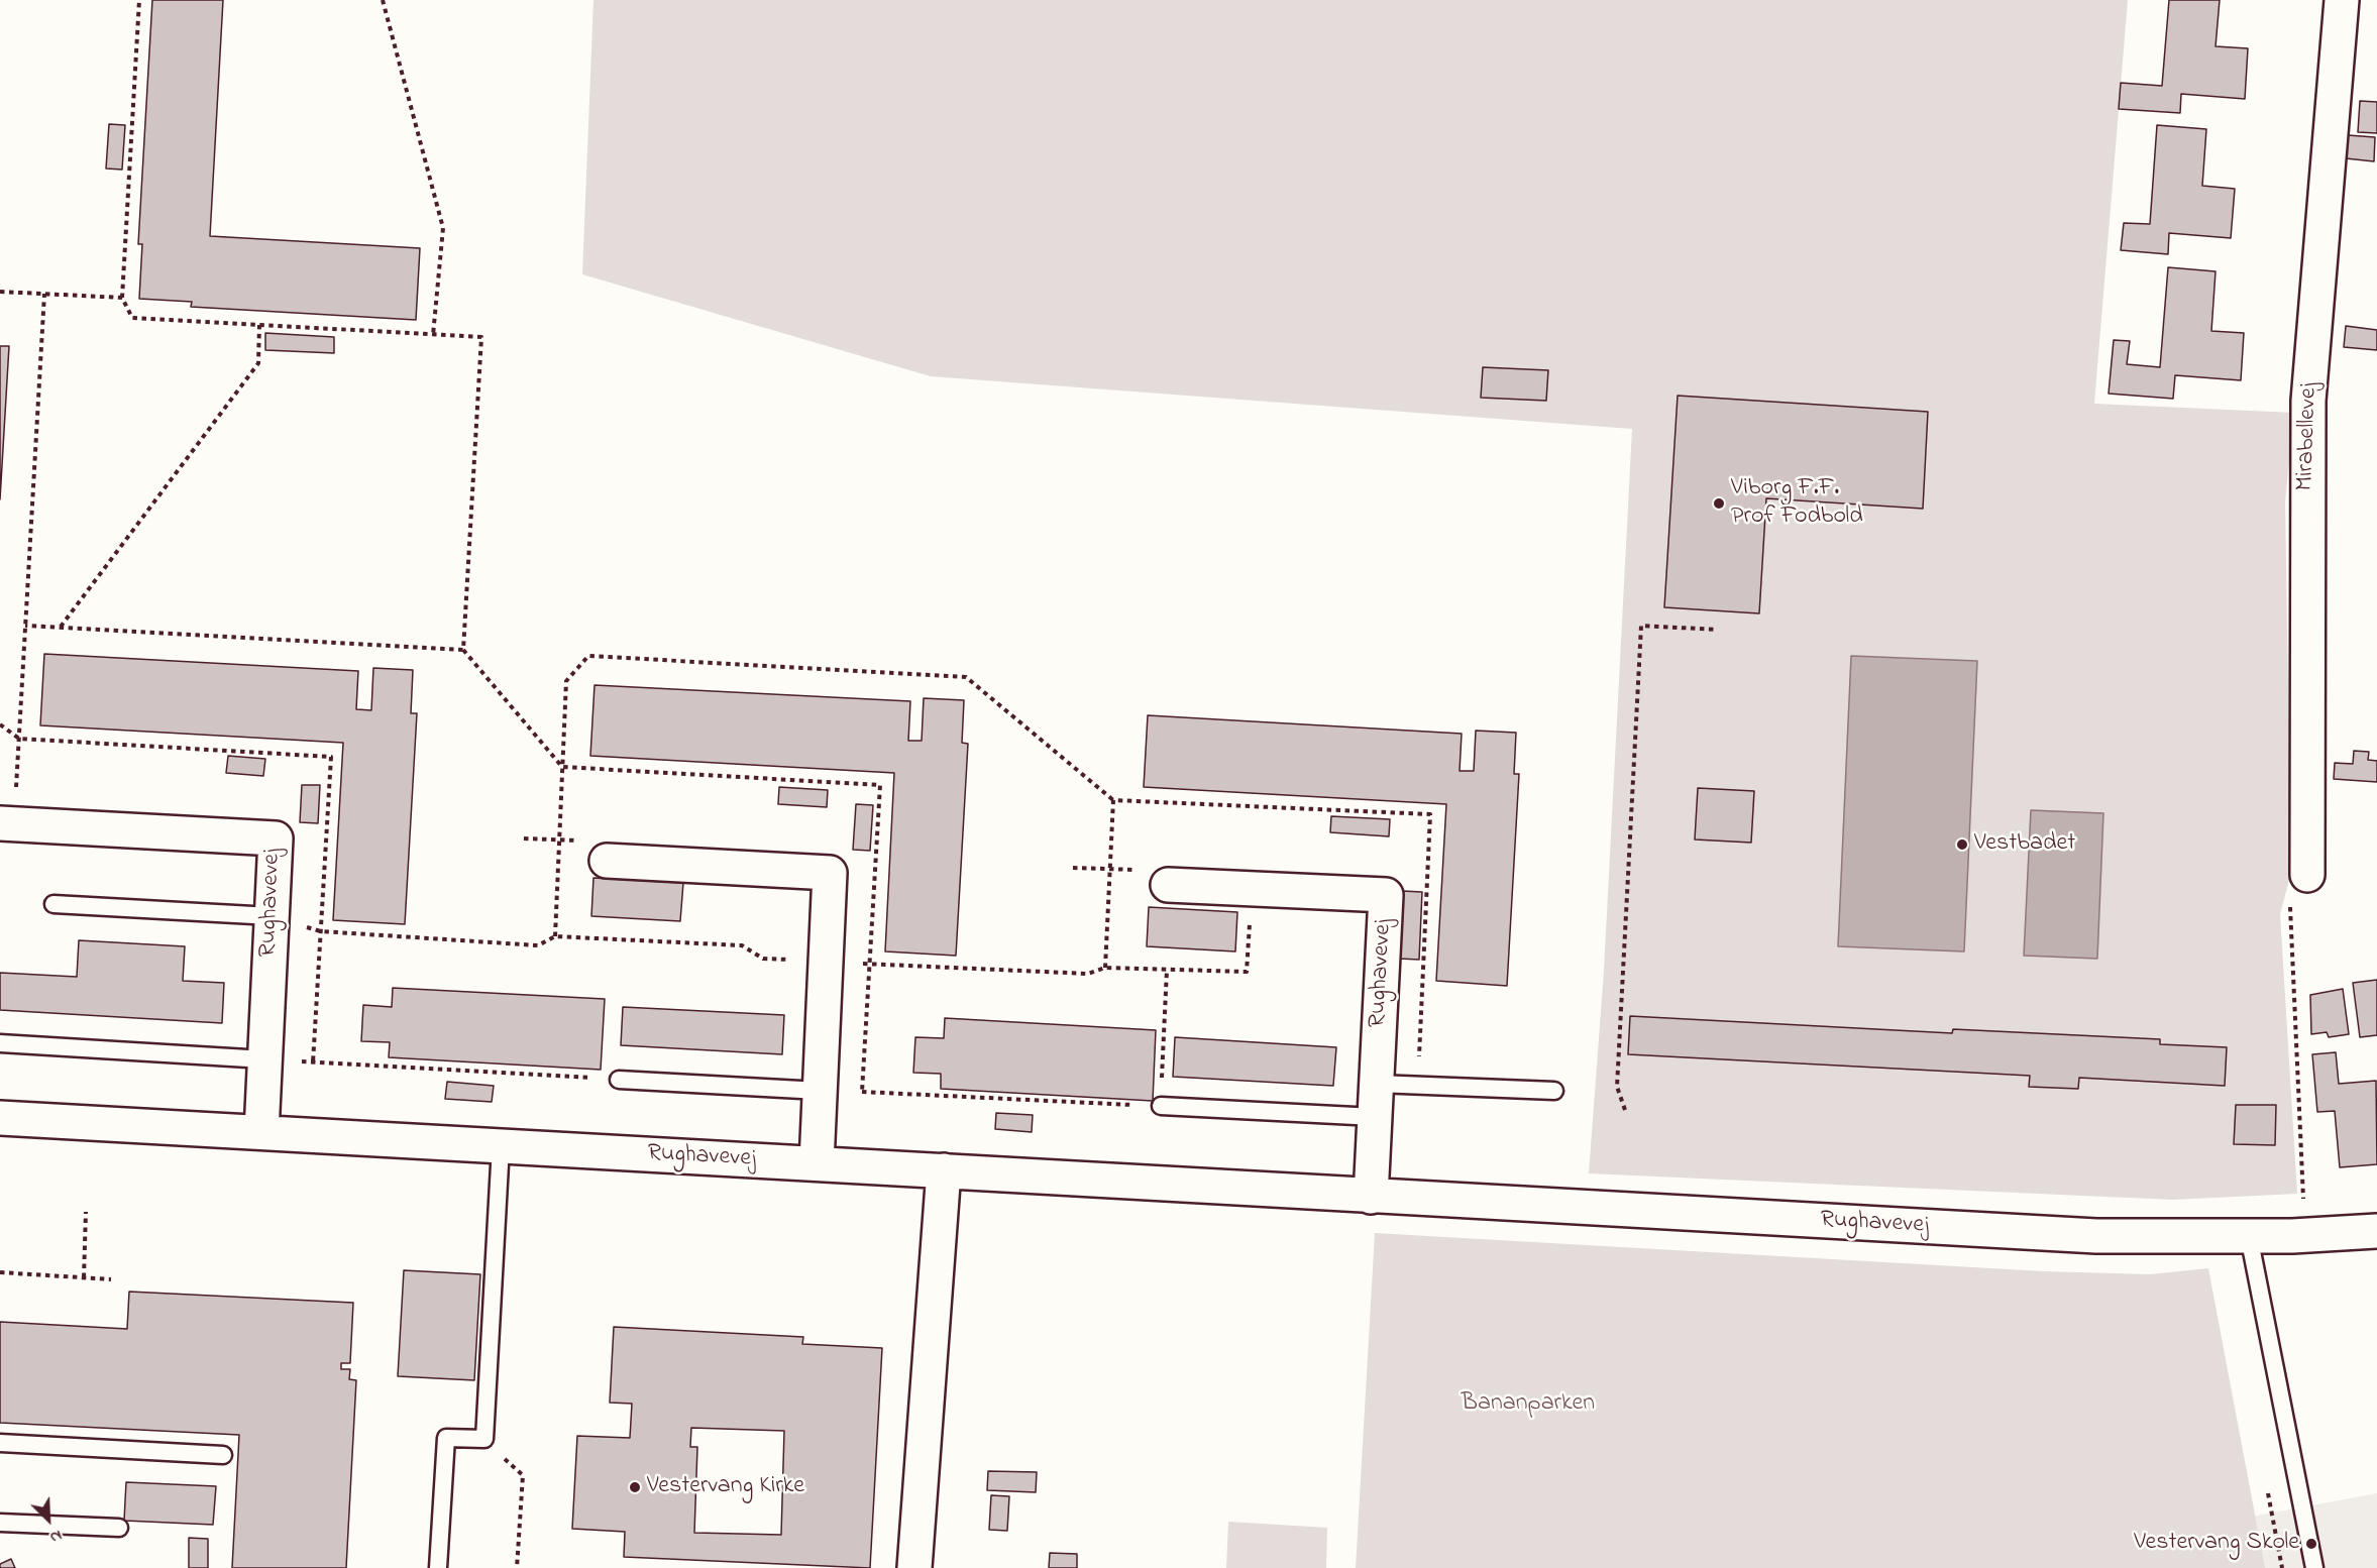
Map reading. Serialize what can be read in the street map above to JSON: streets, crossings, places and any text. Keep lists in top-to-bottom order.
{
  "streets": {
    "street": ["Mirabellevej", "Rughavevej"]
  },
  "parks": ["Bananparken"],
  "places": [
    "Viborg F.F. Prof Fodbold",
    "Vestbadet",
    "Vestervang Kirke",
    "Vestervang Skole"
  ],
  "north": "bottom right"
}
